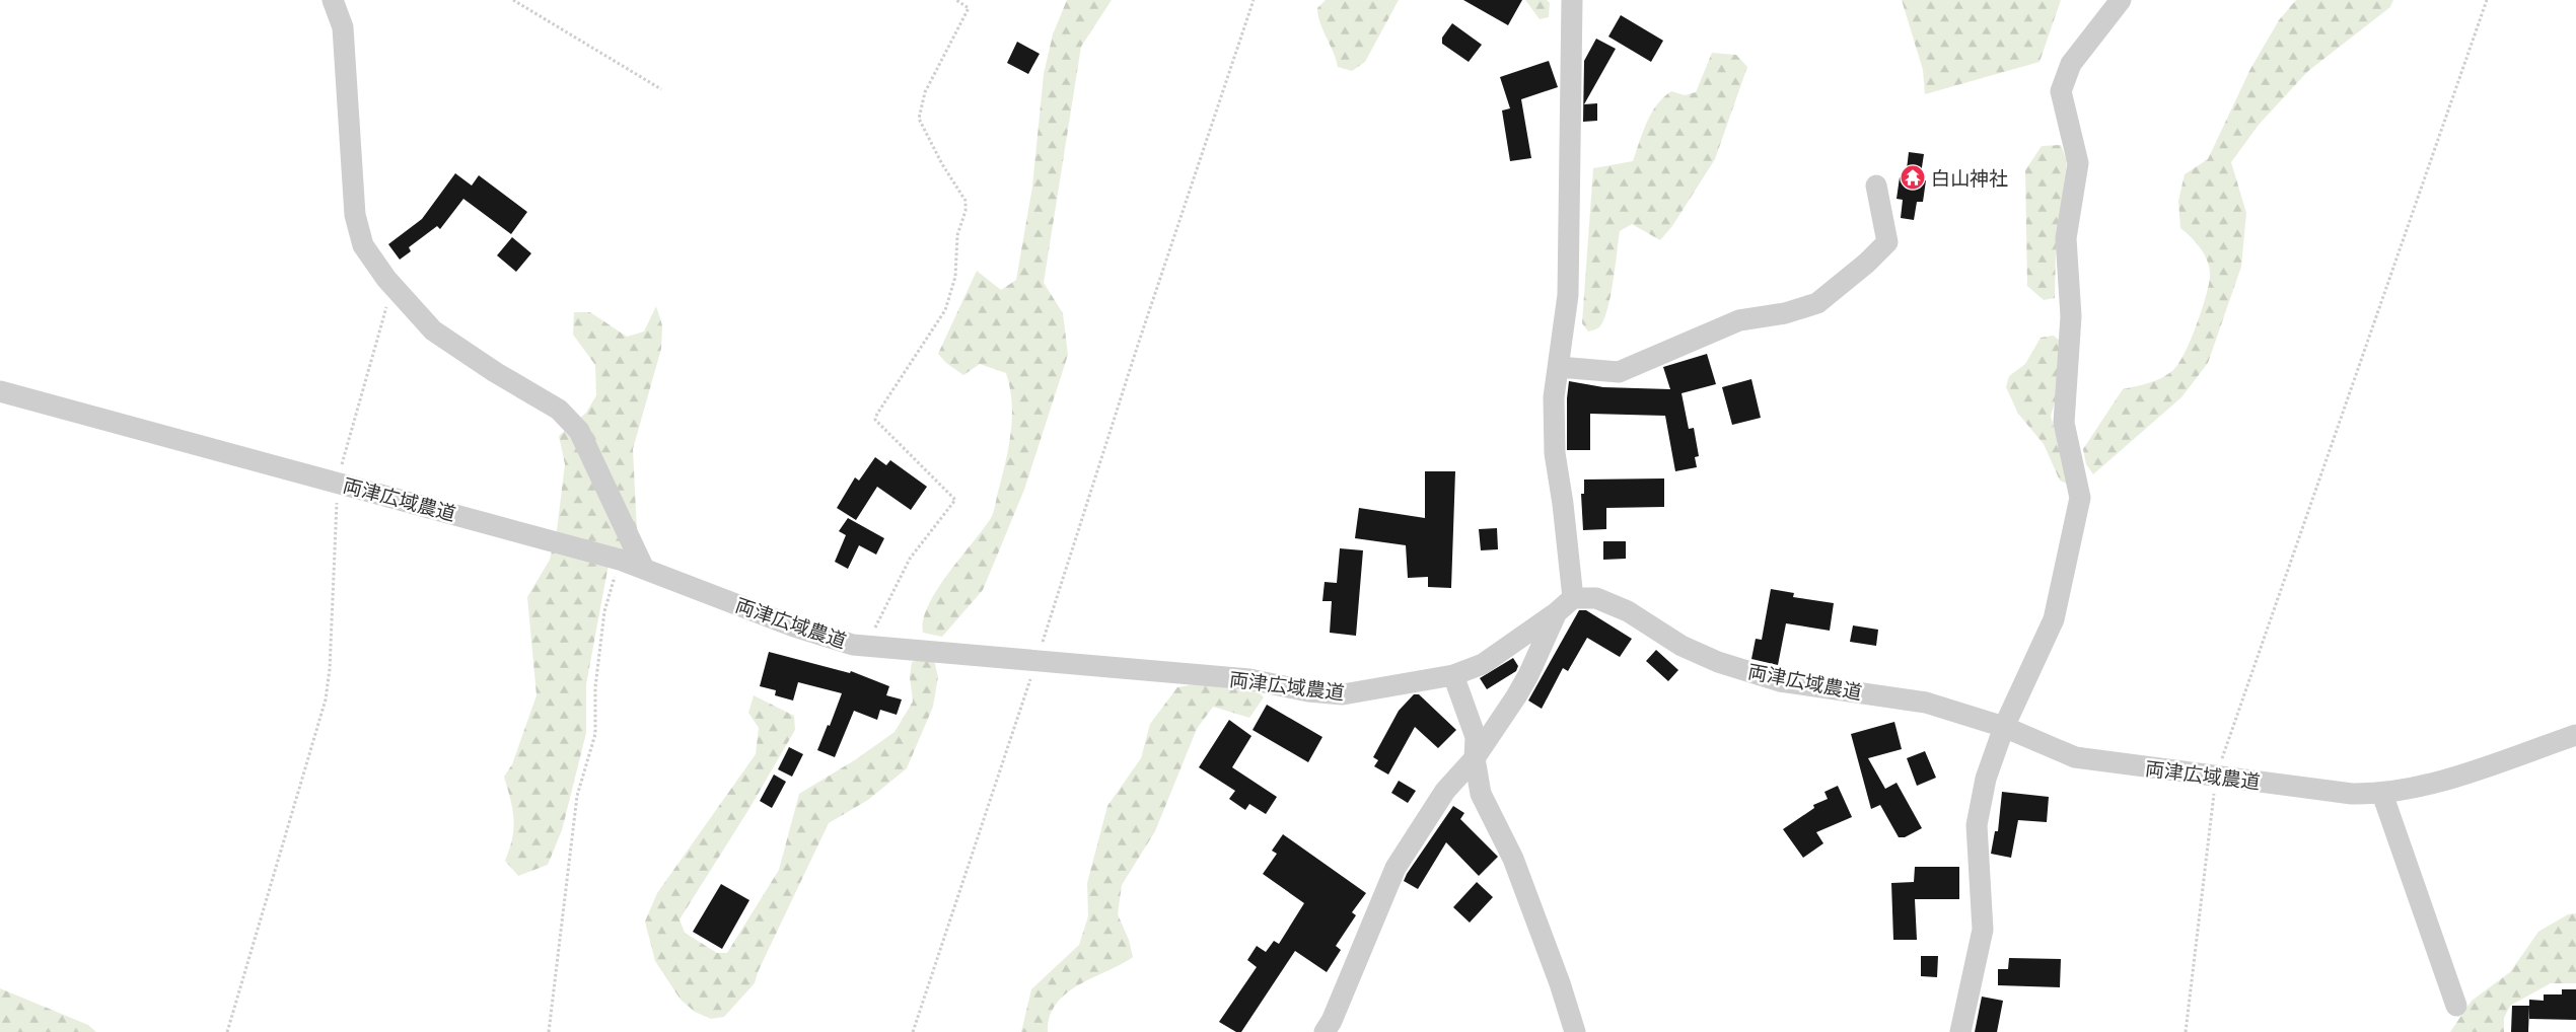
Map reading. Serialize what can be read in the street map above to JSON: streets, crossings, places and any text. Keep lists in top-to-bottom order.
{
  "streets": {
    "street": ["両津広域農道"]
  },
  "places": {
    "temple": ["白山神社"]
  }
}
